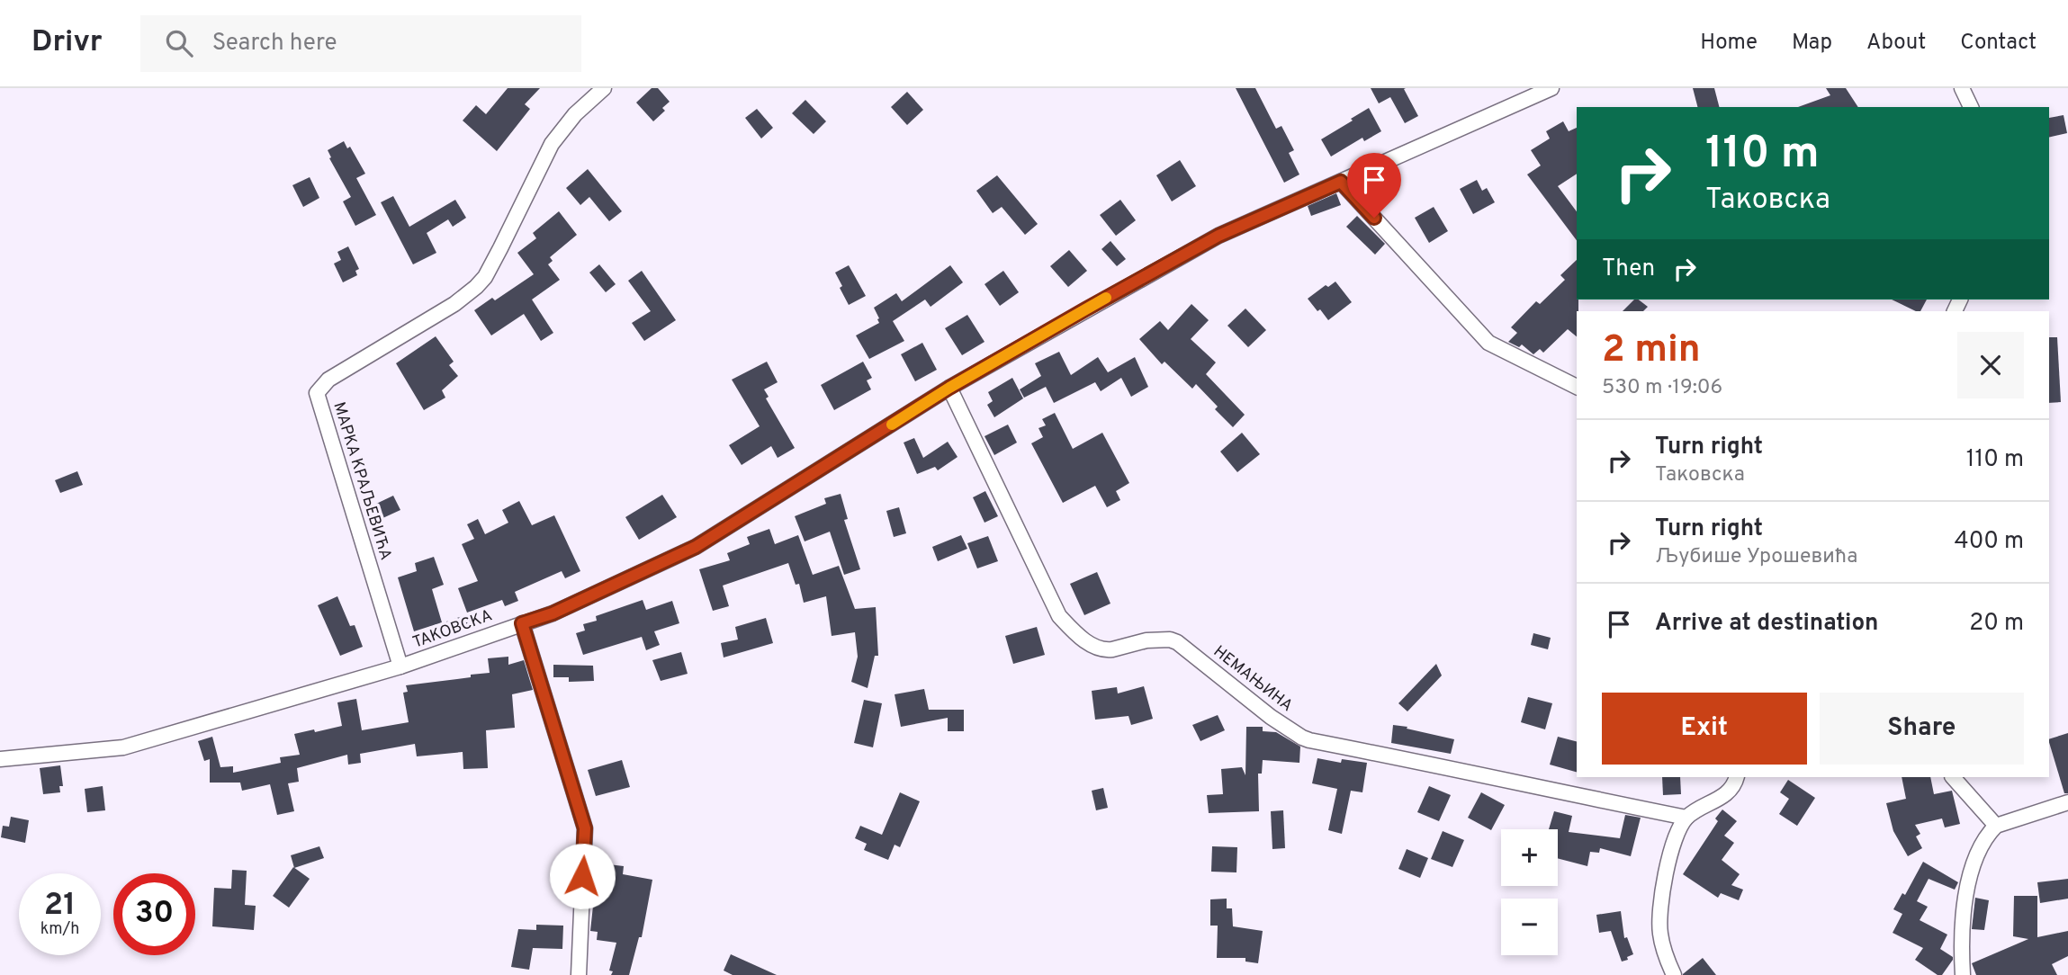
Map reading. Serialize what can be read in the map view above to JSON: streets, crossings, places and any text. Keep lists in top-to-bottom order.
{
  "streets": {
    "street": ["МАРКА КРАЉЕВИЋА", "ТАКОВСКА", "НЕМАЊИНА"]
  },
  "crossings": [
    ["МАРКА КРАЉЕВИЋА", "ТАКОВСКА"],
    ["ТАКОВСКА", "НЕМАЊИНА"]
  ],
  "page": {
    "header": "Drivr",
    "search": "Search here",
    "nav": [
      "Home",
      "Map",
      "About",
      "Contact"
    ],
    "turn": ["110 m", "Таковска"],
    "then": "Then",
    "heading": ["2 min", "530 m · 19:06"],
    "list": [
      {
        "name": "Turn right",
        "note": "Таковска",
        "value": "110 m"
      },
      {
        "name": "Turn right",
        "note": "Љубише Урошевића",
        "value": "400 m"
      },
      {
        "name": "Arrive at destination",
        "value": "20 m"
      }
    ],
    "buttons": ["Exit", "Share"],
    "map_buttons": ["+", "−"],
    "speed": "21 km/h",
    "limit": "30"
  }
}
